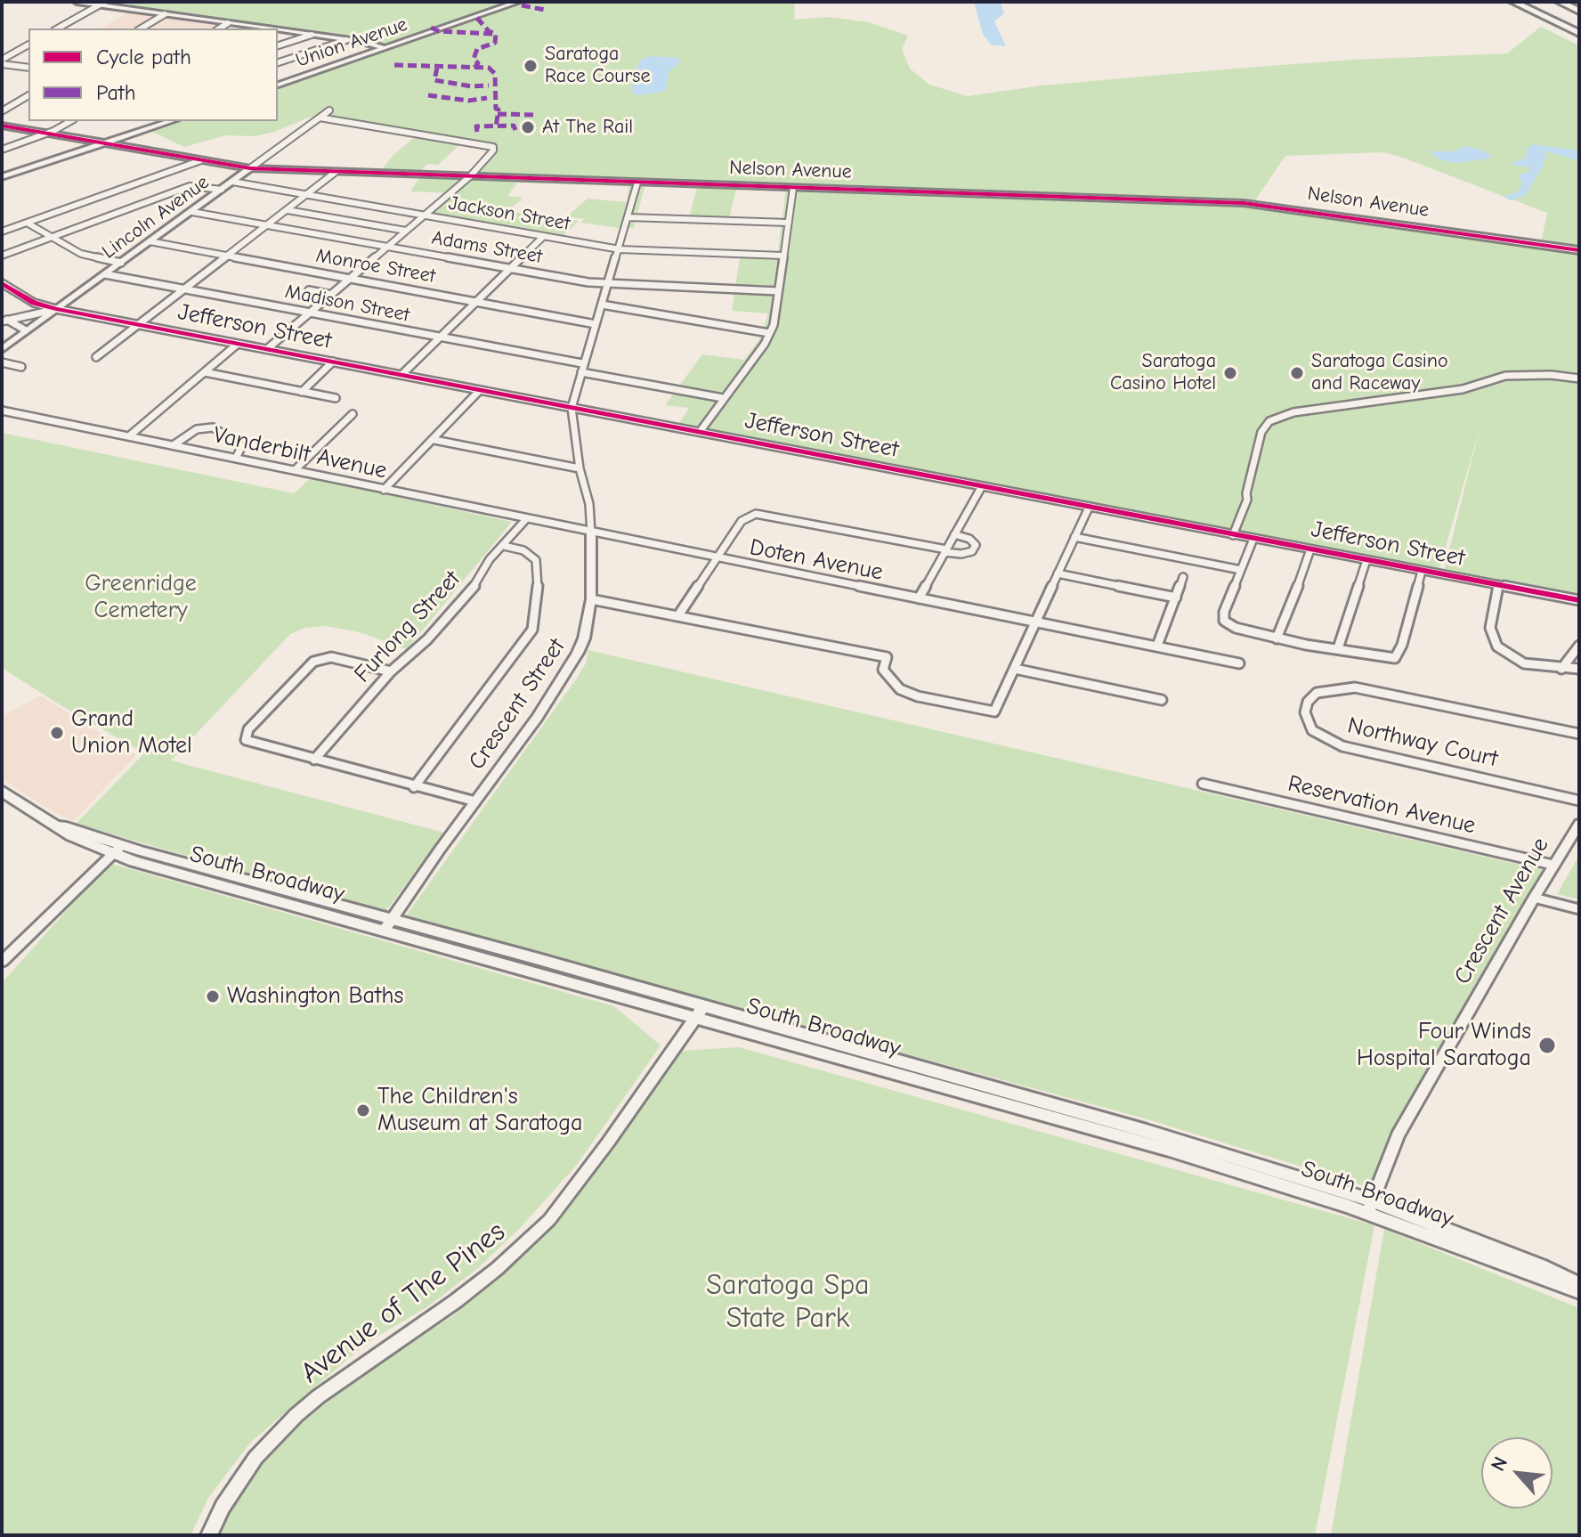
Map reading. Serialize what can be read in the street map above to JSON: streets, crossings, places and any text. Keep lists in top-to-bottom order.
{
  "streets": {
    "main road": ["South Broadway"],
    "street": [
      "Union Avenue",
      "Nelson Avenue",
      "Jackson Street",
      "Lincoln Avenue",
      "Adams Street",
      "Monroe Street",
      "Madison Street",
      "Jefferson Street",
      "Vanderbilt Avenue",
      "Doten Avenue",
      "Furlong Street",
      "Crescent Street",
      "Northway Court",
      "Reservation Avenue",
      "Crescent Avenue",
      "Avenue of The Pines"
    ]
  },
  "crossings": [
    ["Nelson Avenue", "Lincoln Avenue"],
    ["Nelson Avenue", "Crescent Street"],
    ["Jackson Street", "Lincoln Avenue"],
    ["Jackson Street", "Crescent Street"],
    ["Lincoln Avenue", "Adams Street"],
    ["Lincoln Avenue", "Monroe Street"],
    ["Lincoln Avenue", "Madison Street"],
    ["Lincoln Avenue", "Jefferson Street"],
    ["Adams Street", "Crescent Street"],
    ["Monroe Street", "Crescent Street"],
    ["Madison Street", "Crescent Street"],
    ["Jefferson Street", "Crescent Street"],
    ["Vanderbilt Avenue", "Doten Avenue"],
    ["Vanderbilt Avenue", "Furlong Street"],
    ["Vanderbilt Avenue", "Crescent Street"],
    ["Doten Avenue", "Crescent Street"],
    ["Crescent Street", "South Broadway"],
    ["Reservation Avenue", "Crescent Avenue"],
    ["South Broadway", "Crescent Avenue"],
    ["South Broadway", "Avenue of The Pines"]
  ],
  "parks": ["Greenridge Cemetery", "Saratoga Spa State Park"],
  "places": [
    "Saratoga Race Course",
    "At The Rail",
    "Saratoga Casino Hotel",
    "Saratoga Casino and Raceway",
    "Grand Union Motel",
    "Washington Baths",
    "Four Winds Hospital Saratoga",
    "The Children's Museum at Saratoga"
  ],
  "legend": ["Cycle path", "Path"],
  "north": "top left"
}
